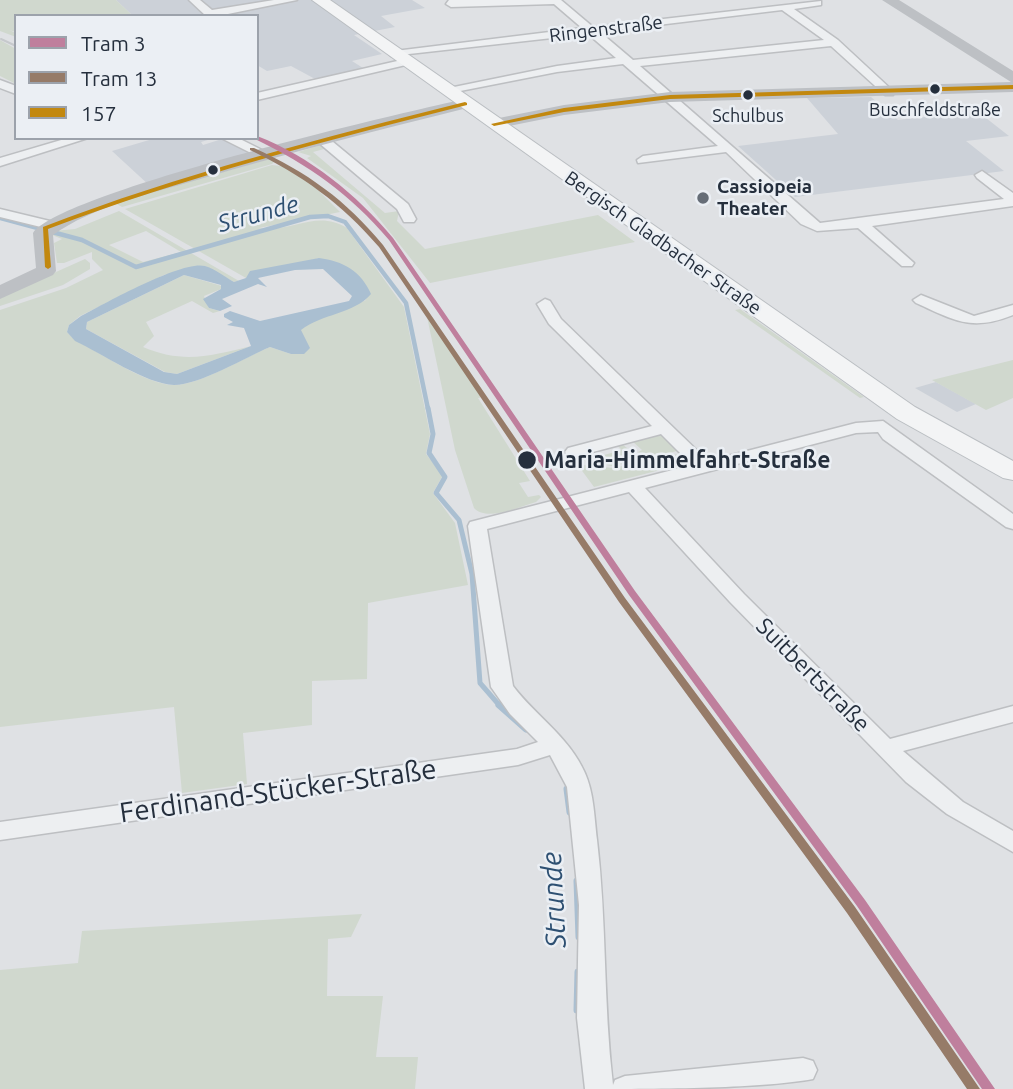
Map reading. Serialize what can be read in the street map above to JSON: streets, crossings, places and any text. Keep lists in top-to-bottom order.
{
  "streets": {
    "main road": ["Bergisch Gladbacher Straße"],
    "street": ["Ringenstraße", "Suitbertstraße", "Ferdinand-Stücker-Straße"]
  },
  "crossings": [
    ["Ringenstraße", "Bergisch Gladbacher Straße"]
  ],
  "water": ["Strunde"],
  "places": [
    "Buschfeldstraße",
    "Schulbus",
    "Cassiopeia Theater",
    "Maria-Himmelfahrt-Straße"
  ],
  "lines": ["transit line 157", "tram line 3", "tram line 13"],
  "legend": ["Tram 3", "Tram 13", "157"]
}
